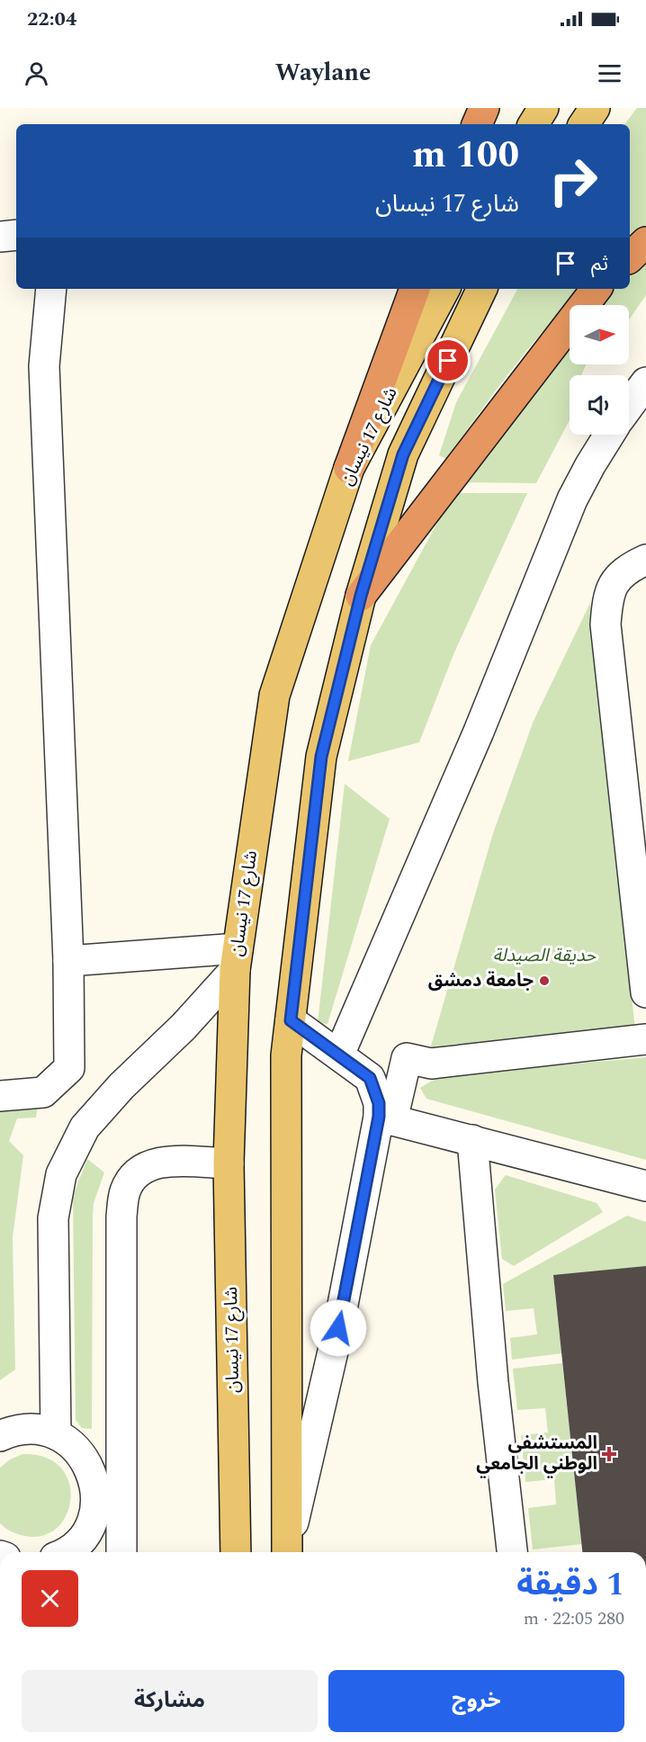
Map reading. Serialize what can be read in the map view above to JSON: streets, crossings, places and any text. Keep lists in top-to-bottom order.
{
  "streets": {
    "main road": ["شارع 17 نيسان"]
  },
  "parks": ["حديقة الصيدلة"],
  "places": {
    "other": ["جامعة دمشق"],
    "health": ["المستشفى الوطني الجامعي"]
  },
  "north": "right",
  "page": {
    "status": "22:04",
    "header": "Waylane",
    "turn": ["100 m", "شارع 17 نيسان"],
    "then": "ثم",
    "heading": ["1 دقيقة", "280 m · 22:05"],
    "buttons": ["خروج", "مشاركة"]
  }
}
